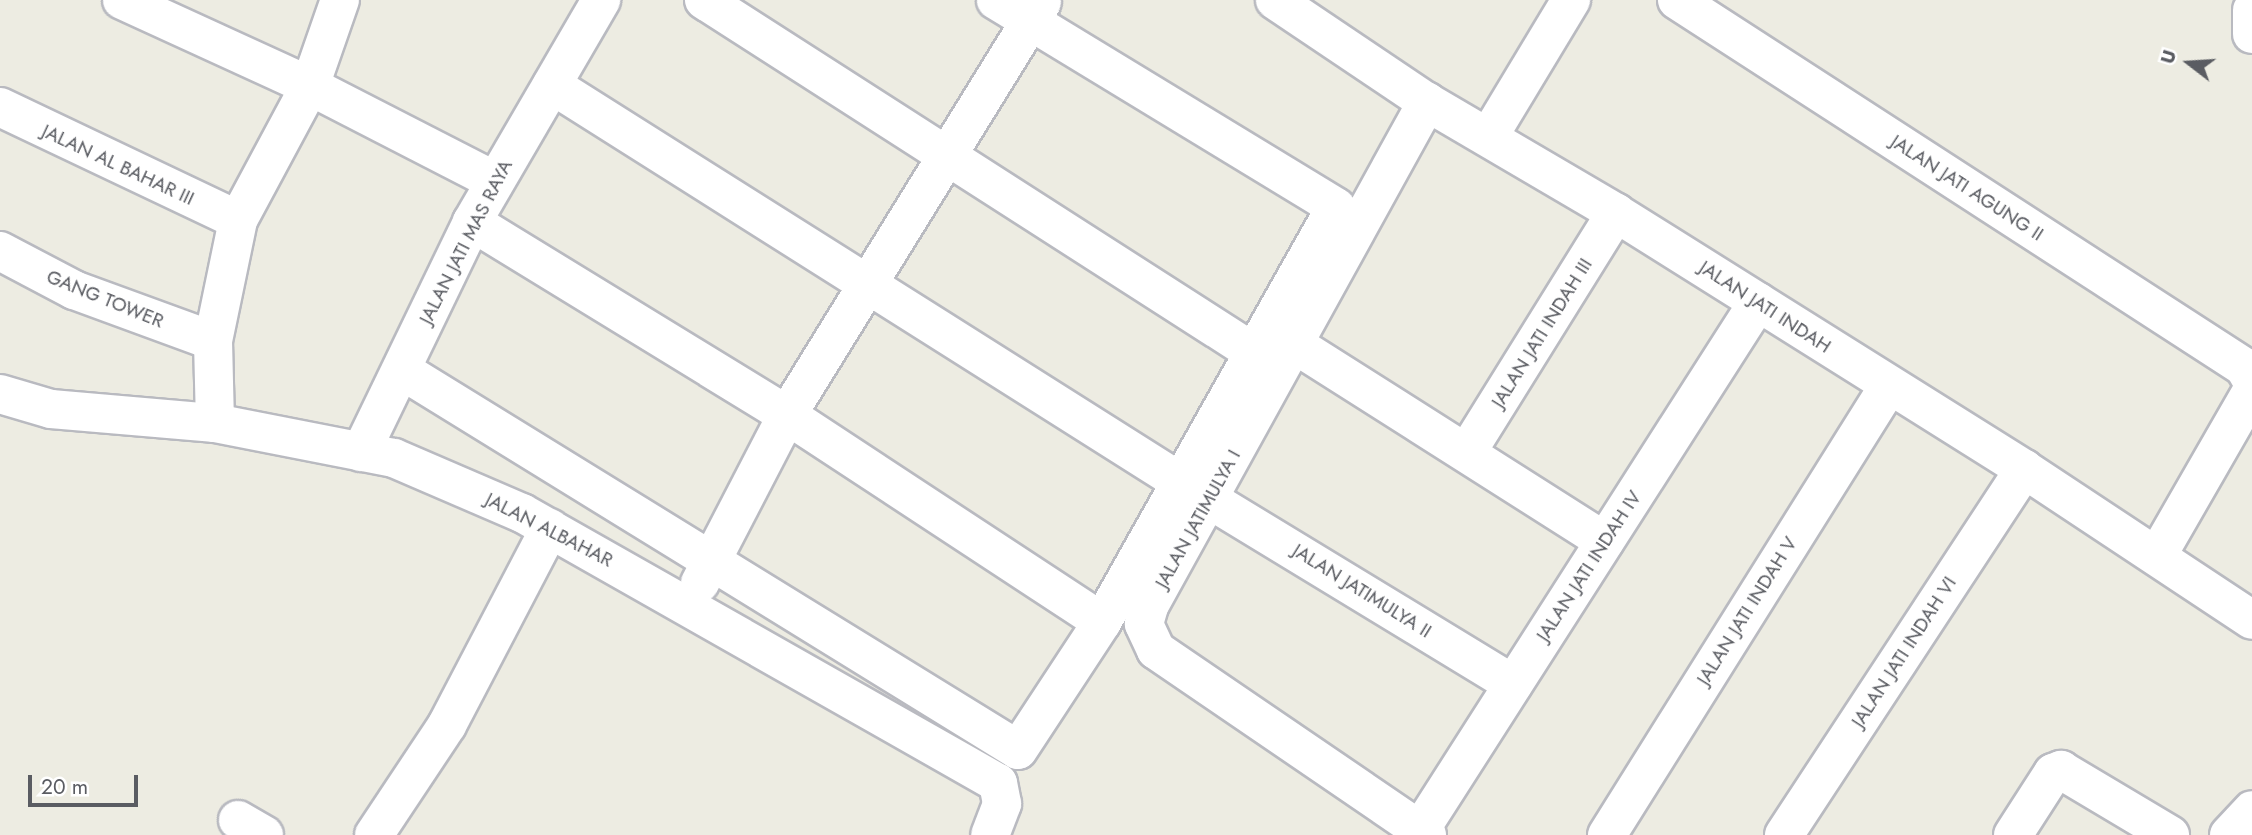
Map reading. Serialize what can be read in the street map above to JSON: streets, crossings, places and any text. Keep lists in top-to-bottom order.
{
  "streets": {
    "street": [
      "JALAN AL BAHAR III",
      "JALAN JATI AGUNG II",
      "JALAN JATI MAS RAYA",
      "GANG TOWER",
      "JALAN JATI INDAH",
      "JALAN JATI INDAH III",
      "JALAN JATIMULYA I",
      "JALAN ALBAHAR",
      "JALAN JATI INDAH IV",
      "JALAN JATIMULYA II",
      "JALAN JATI INDAH V",
      "JALAN JATI INDAH VI"
    ]
  },
  "crossings": [
    ["JALAN JATI MAS RAYA", "JALAN ALBAHAR"],
    ["JALAN JATI MAS RAYA", "JALAN JATIMULYA II"],
    ["JALAN JATI INDAH", "JALAN JATI INDAH III"],
    ["JALAN JATI INDAH", "JALAN JATIMULYA I"],
    ["JALAN JATI INDAH", "JALAN JATI INDAH IV"],
    ["JALAN JATI INDAH", "JALAN JATI INDAH V"],
    ["JALAN JATI INDAH", "JALAN JATI INDAH VI"],
    ["JALAN JATIMULYA I", "JALAN JATI INDAH IV"],
    ["JALAN JATIMULYA I", "JALAN JATIMULYA II"],
    ["JALAN JATI INDAH IV", "JALAN JATIMULYA II"]
  ],
  "scale_bar": "20 m",
  "north": "left"
}
